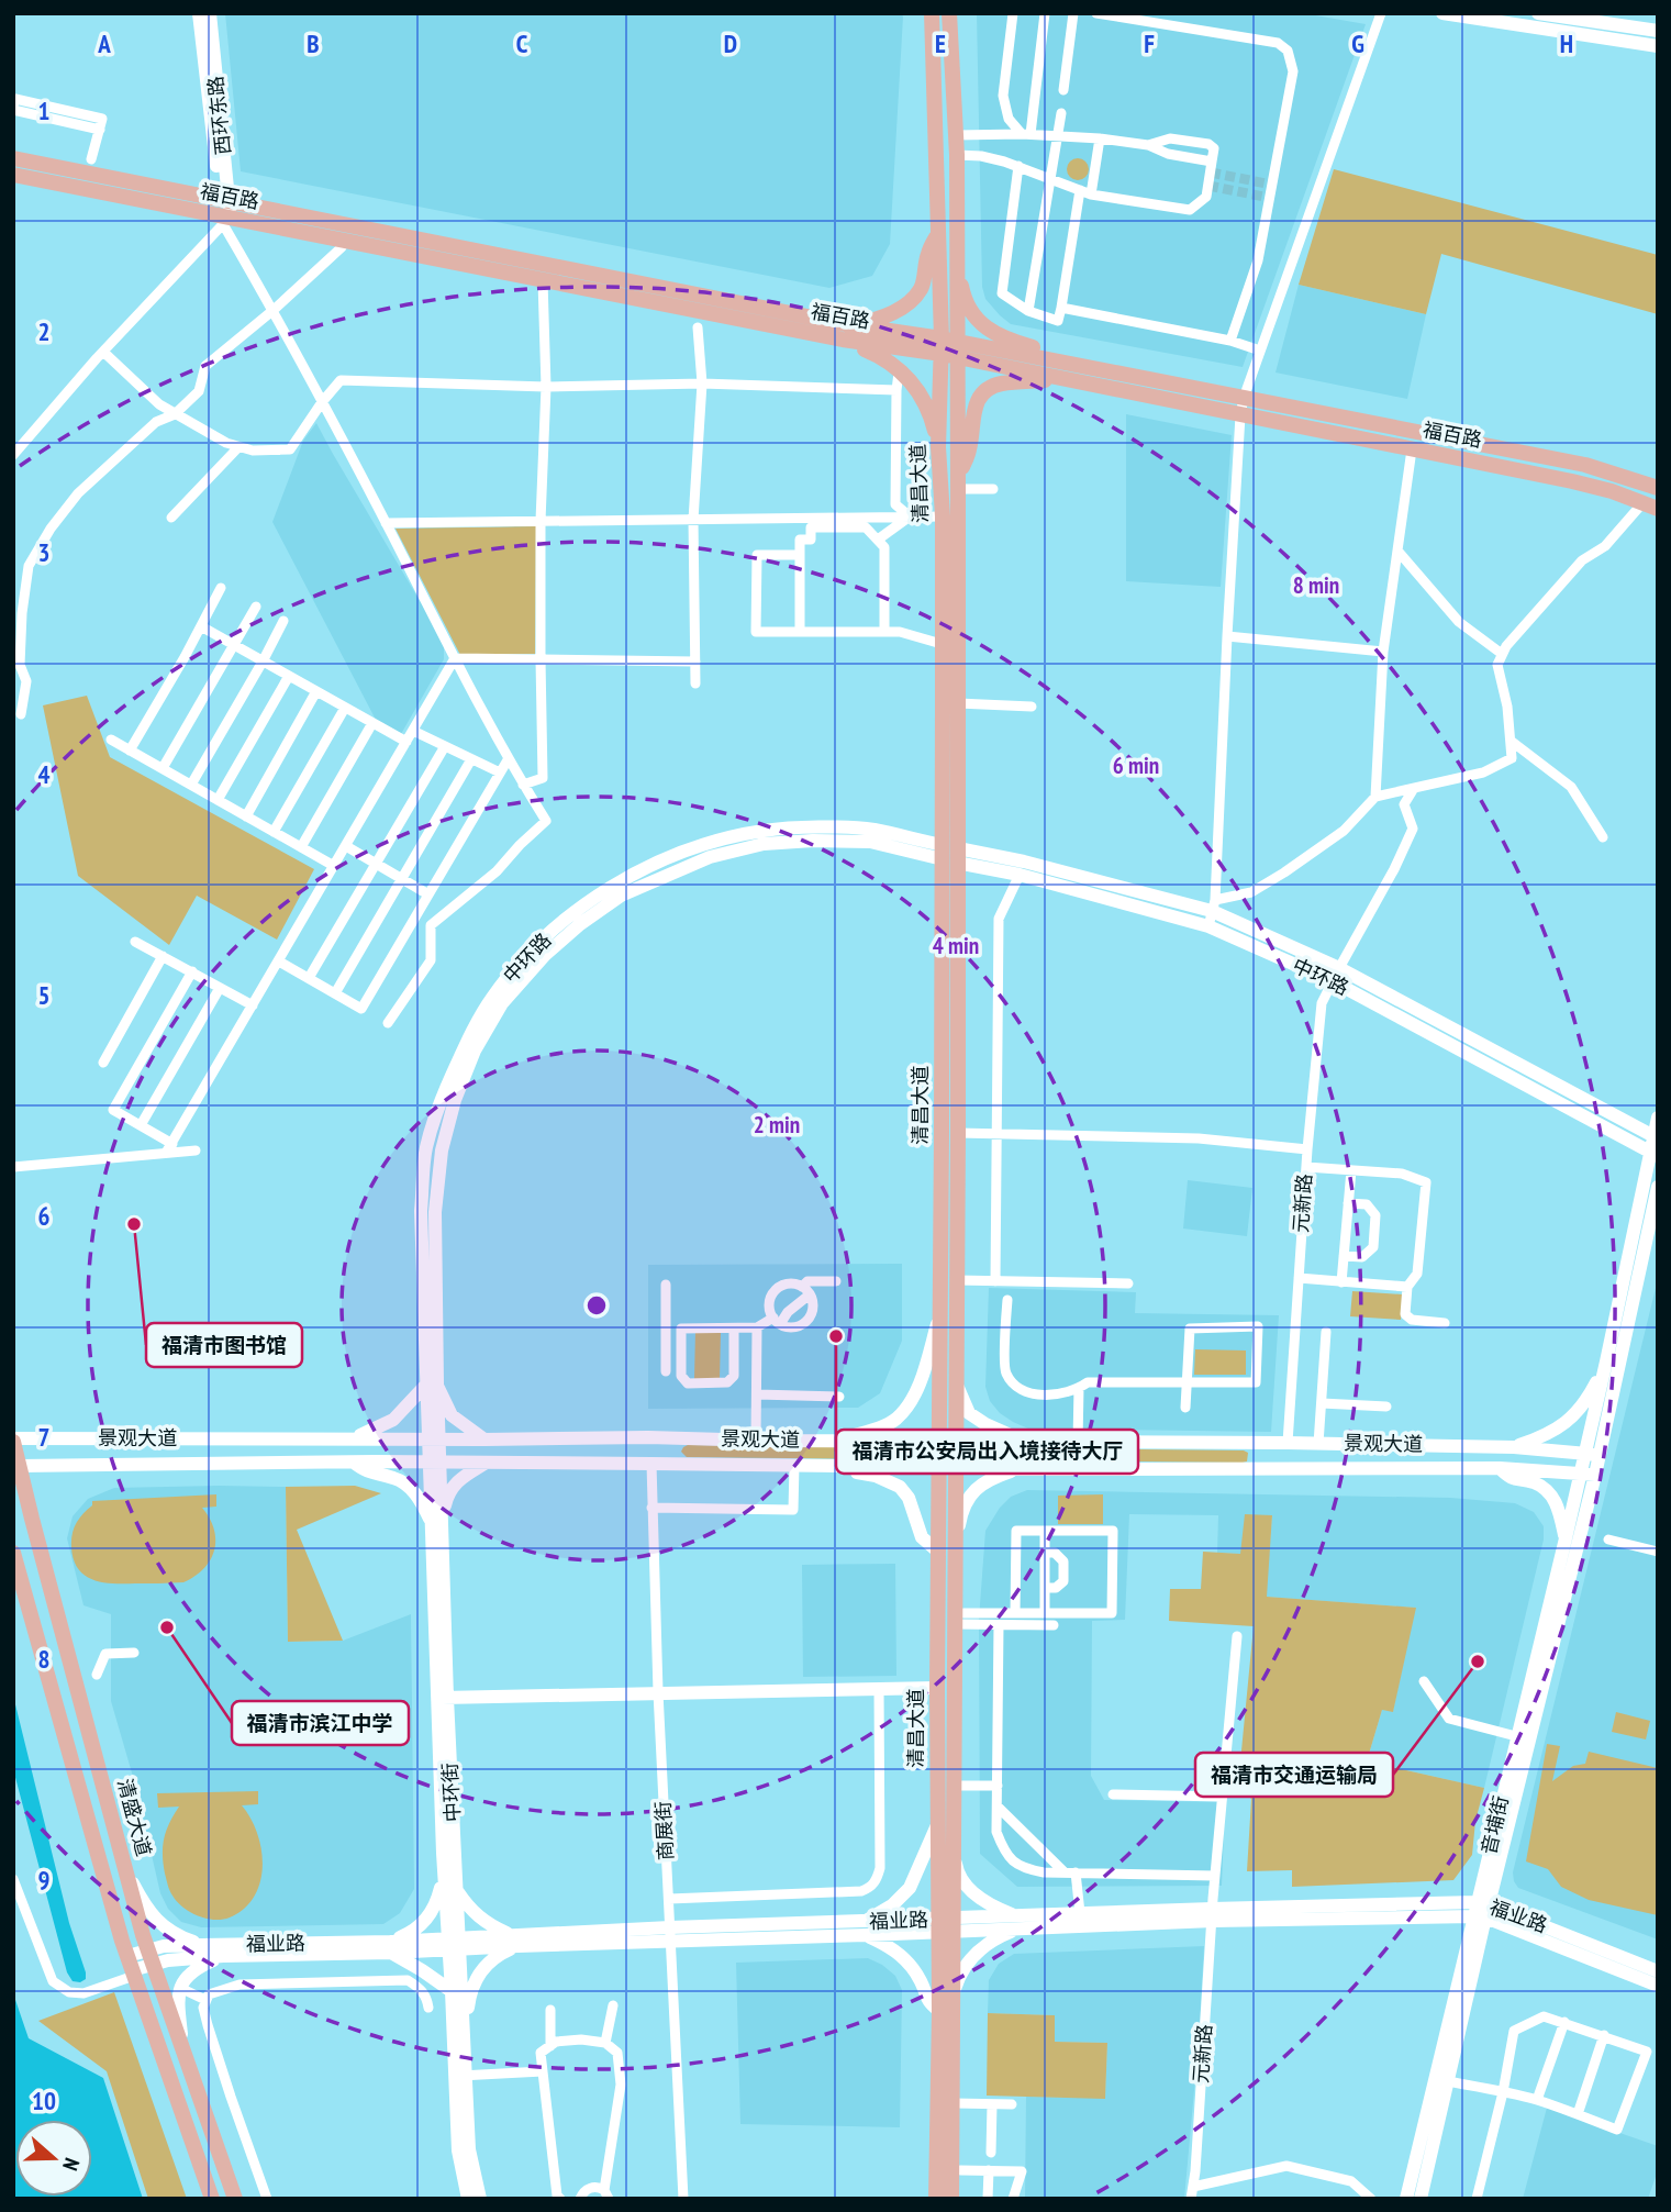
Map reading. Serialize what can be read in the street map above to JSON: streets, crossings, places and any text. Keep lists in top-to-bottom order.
{
  "streets": {
    "main road": ["福百路", "清昌大道", "清盛大道"],
    "street": [
      "西环东路",
      "中环路",
      "元新路",
      "景观大道",
      "中环街",
      "音埔街",
      "商展街",
      "福业路"
    ]
  },
  "crossings": [
    ["西环东路", "福百路"],
    ["福百路", "清昌大道"],
    ["清昌大道", "中环路"],
    ["清昌大道", "景观大道"],
    ["清昌大道", "福业路"],
    ["中环路", "元新路"],
    ["中环路", "中环街"],
    ["元新路", "景观大道"],
    ["元新路", "福业路"],
    ["景观大道", "中环街"],
    ["景观大道", "清盛大道"],
    ["景观大道", "音埔街"],
    ["景观大道", "商展街"],
    ["中环街", "福业路"],
    ["清盛大道", "福业路"],
    ["音埔街", "福业路"],
    ["商展街", "福业路"]
  ],
  "places": [
    "福清市图书馆",
    "福清市公安局出入境接待大厅",
    "福清市滨江中学",
    "福清市交通运输局"
  ],
  "north": "right",
  "grid": {
    "columns": [
      "A",
      "B",
      "C",
      "D",
      "E",
      "F",
      "G",
      "H"
    ],
    "rows": [
      "1",
      "2",
      "3",
      "4",
      "5",
      "6",
      "7",
      "8",
      "9",
      "10"
    ]
  },
  "rings": [
    "8 min",
    "6 min",
    "4 min",
    "2 min"
  ]
}
